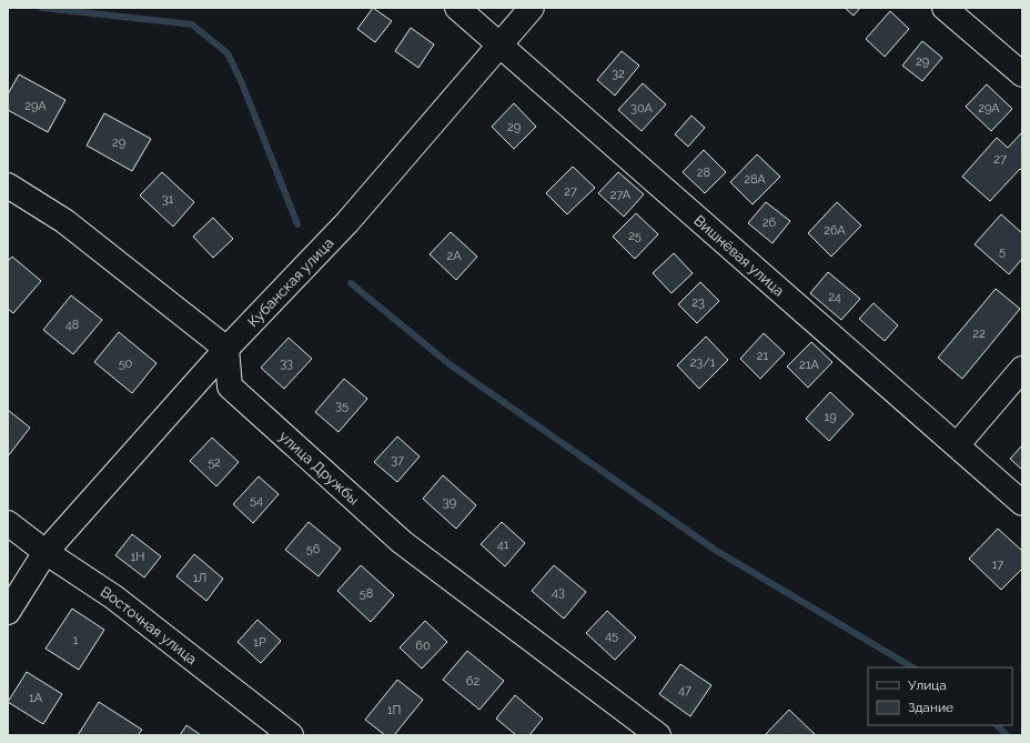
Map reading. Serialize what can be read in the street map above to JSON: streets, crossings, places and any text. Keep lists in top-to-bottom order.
{
  "streets": {
    "street": [
      "Вишнёвая улица",
      "Кубанская улица",
      "улица Дружбы",
      "Восточная улица"
    ]
  },
  "crossings": [
    ["Вишнёвая улица", "Кубанская улица"],
    ["Кубанская улица", "улица Дружбы"],
    ["Кубанская улица", "Восточная улица"]
  ],
  "house_numbers": [
    "29",
    "32",
    "29А",
    "30А",
    "29А",
    "29",
    "29",
    "27",
    "28",
    "28А",
    "27",
    "27А",
    "31",
    "26",
    "26А",
    "25",
    "5",
    "2А",
    "24",
    "23",
    "48",
    "22",
    "21",
    "23/1",
    "50",
    "33",
    "21А",
    "35",
    "19",
    "37",
    "52",
    "54",
    "39",
    "41",
    "56",
    "1Н",
    "17",
    "1Л",
    "43",
    "58",
    "45",
    "1",
    "1Р",
    "60",
    "62",
    "47",
    "1А",
    "1П"
  ],
  "legend": ["Улица", "Здание"]
}
